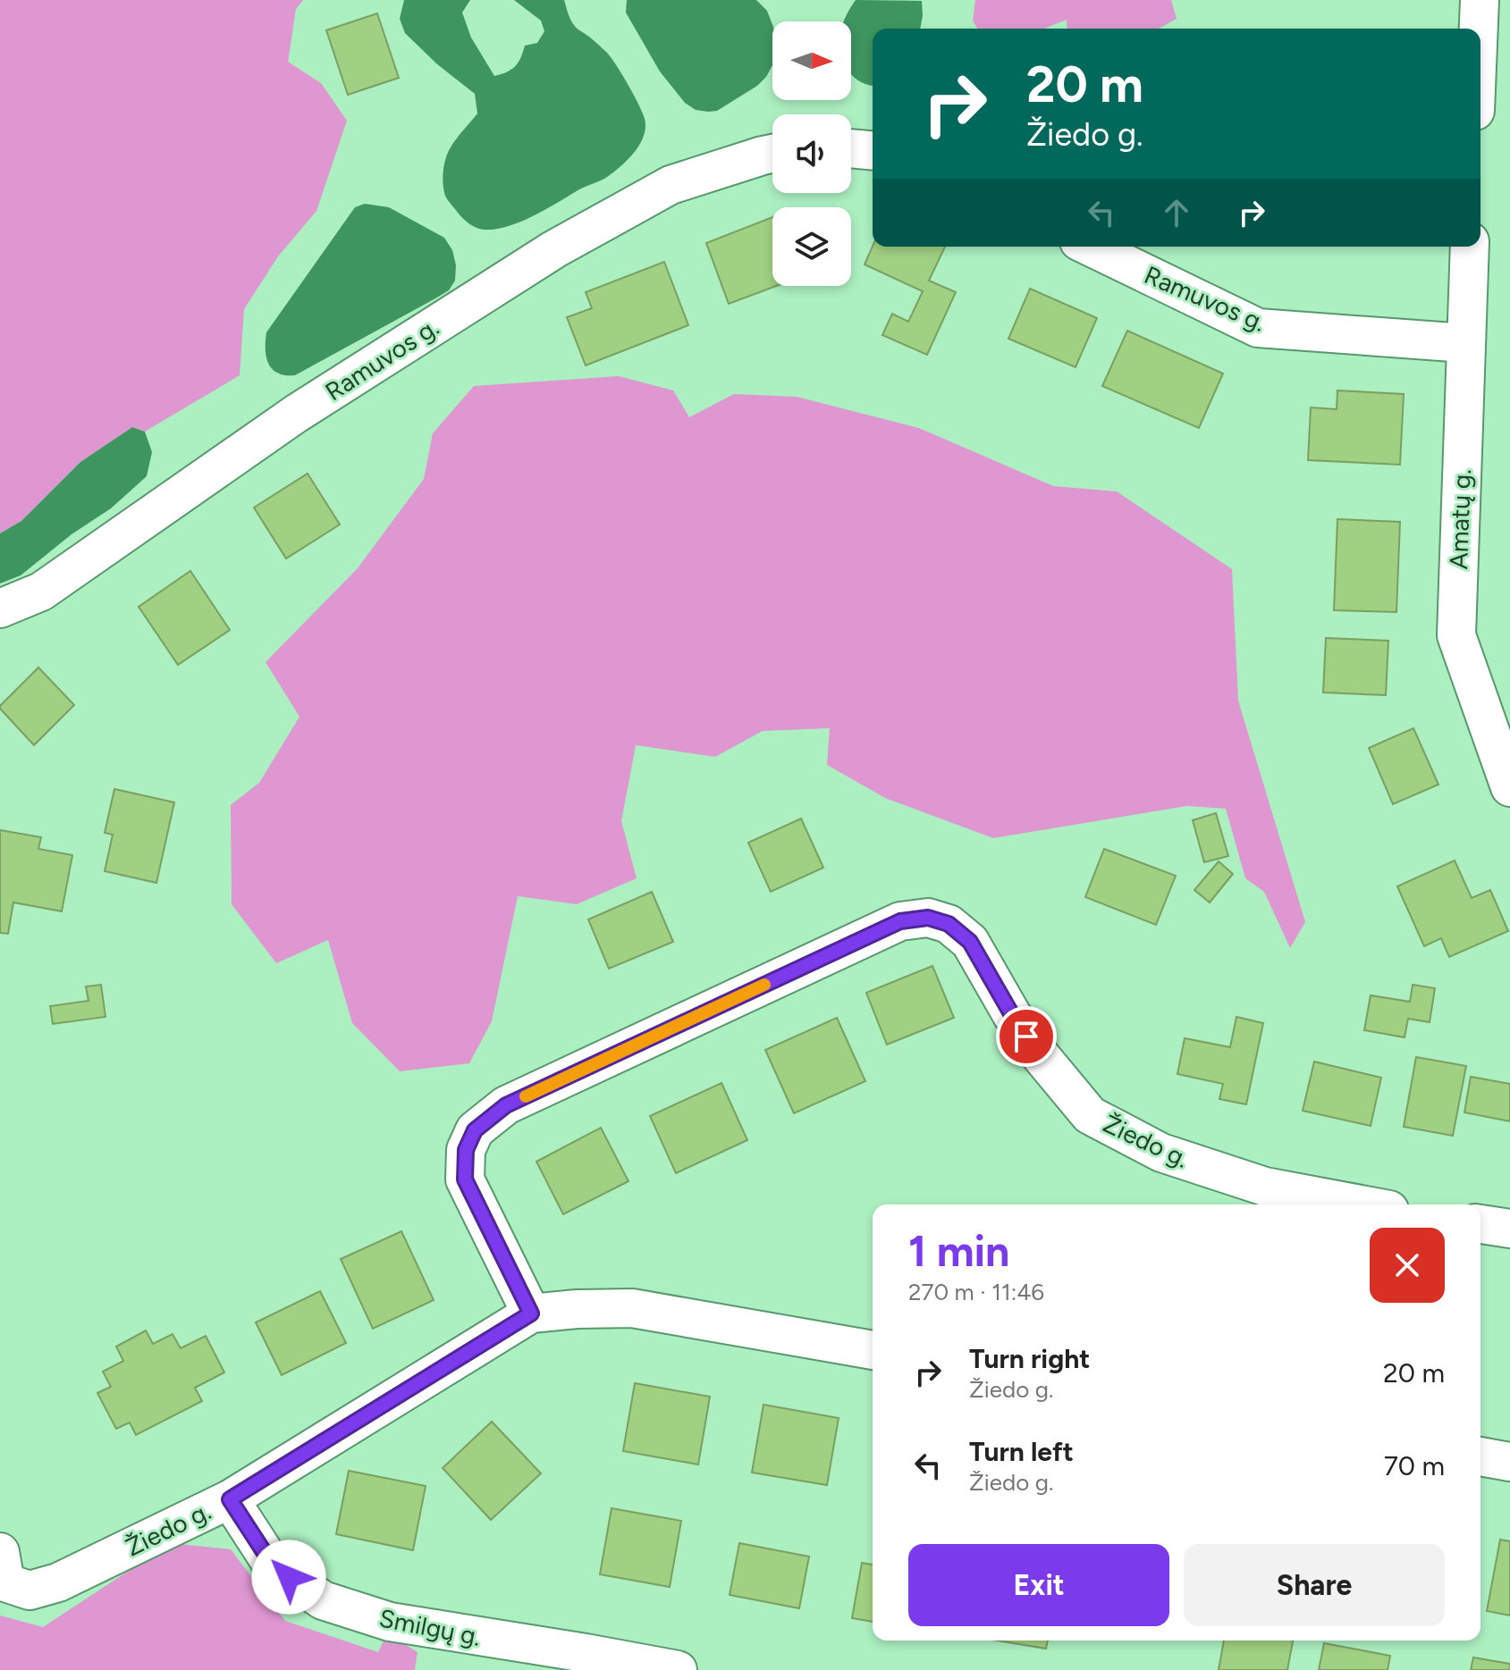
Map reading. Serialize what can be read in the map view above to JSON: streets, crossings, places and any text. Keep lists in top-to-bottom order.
{
  "streets": {
    "street": [
      "Ramuvos g.",
      "Amatų g.",
      "Žiedo g.",
      "Smilgų g."
    ]
  },
  "crossings": [
    ["Ramuvos g.", "Amatų g."],
    ["Žiedo g.", "Smilgų g."]
  ],
  "north": "right",
  "page": {
    "turn": ["20 m", "Žiedo g."],
    "heading": ["1 min", "270 m · 11:46"],
    "list": [
      {
        "name": "Turn right",
        "note": "Žiedo g.",
        "value": "20 m"
      },
      {
        "name": "Turn left",
        "note": "Žiedo g.",
        "value": "70 m"
      }
    ],
    "buttons": ["Exit", "Share"]
  }
}
